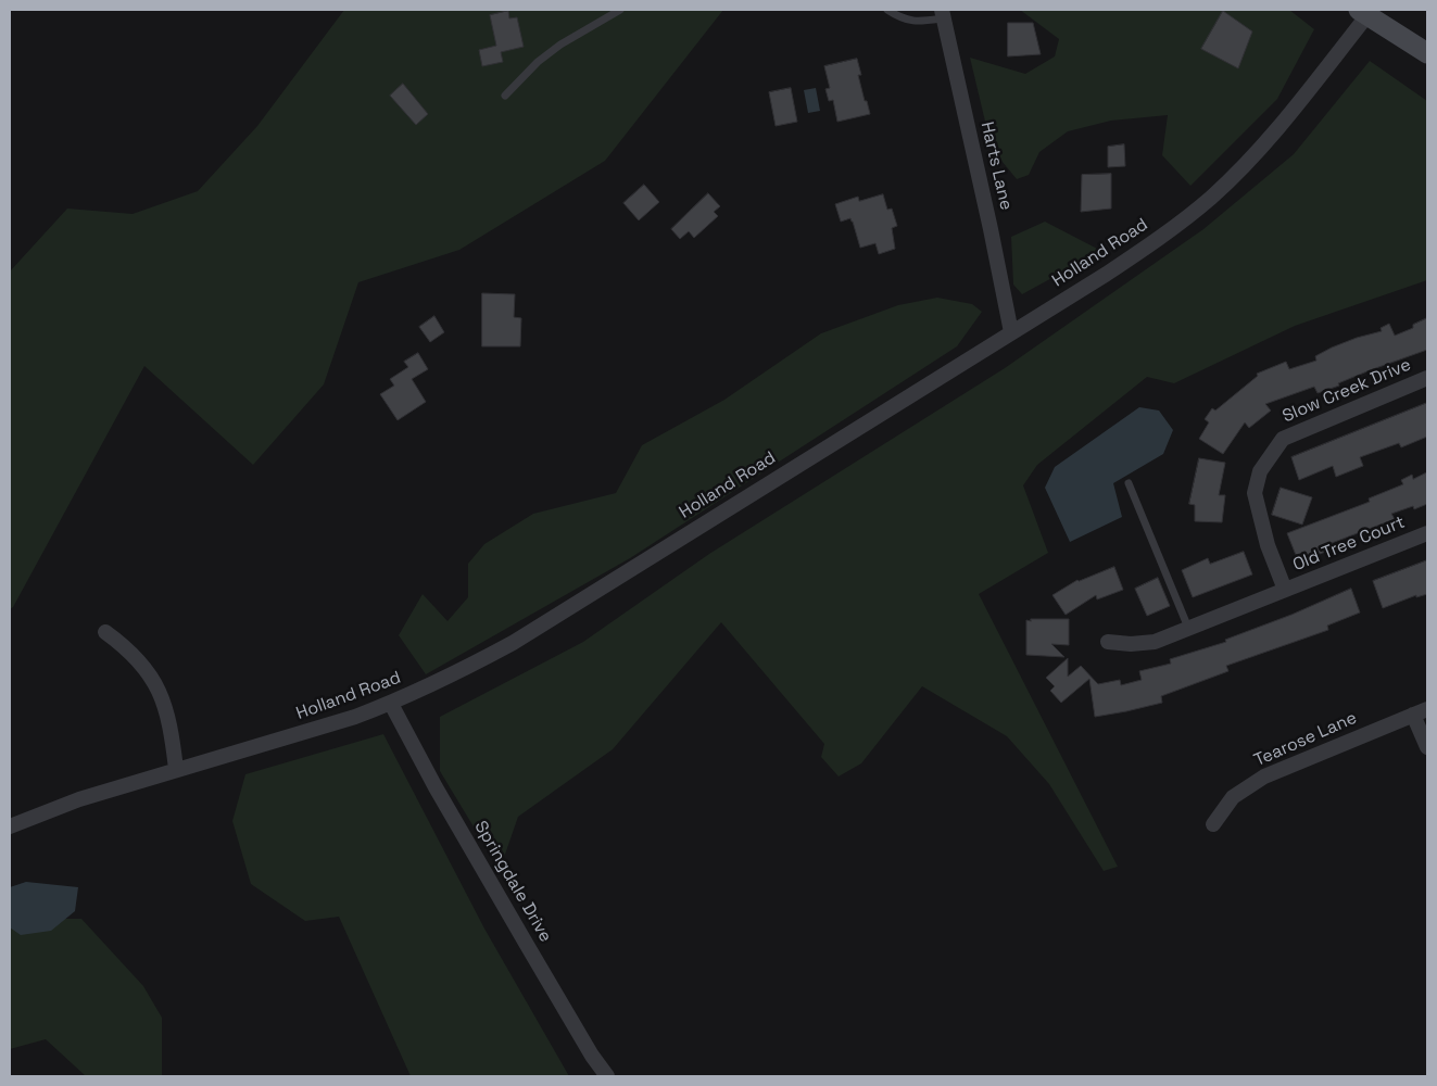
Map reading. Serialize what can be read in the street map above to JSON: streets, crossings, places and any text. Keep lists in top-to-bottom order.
{
  "streets": {
    "street": [
      "Harts Lane",
      "Holland Road",
      "Slow Creek Drive",
      "Old Tree Court",
      "Tearose Lane",
      "Springdale Drive"
    ]
  },
  "crossings": [
    ["Harts Lane", "Holland Road"],
    ["Holland Road", "Springdale Drive"],
    ["Slow Creek Drive", "Old Tree Court"]
  ]
}
